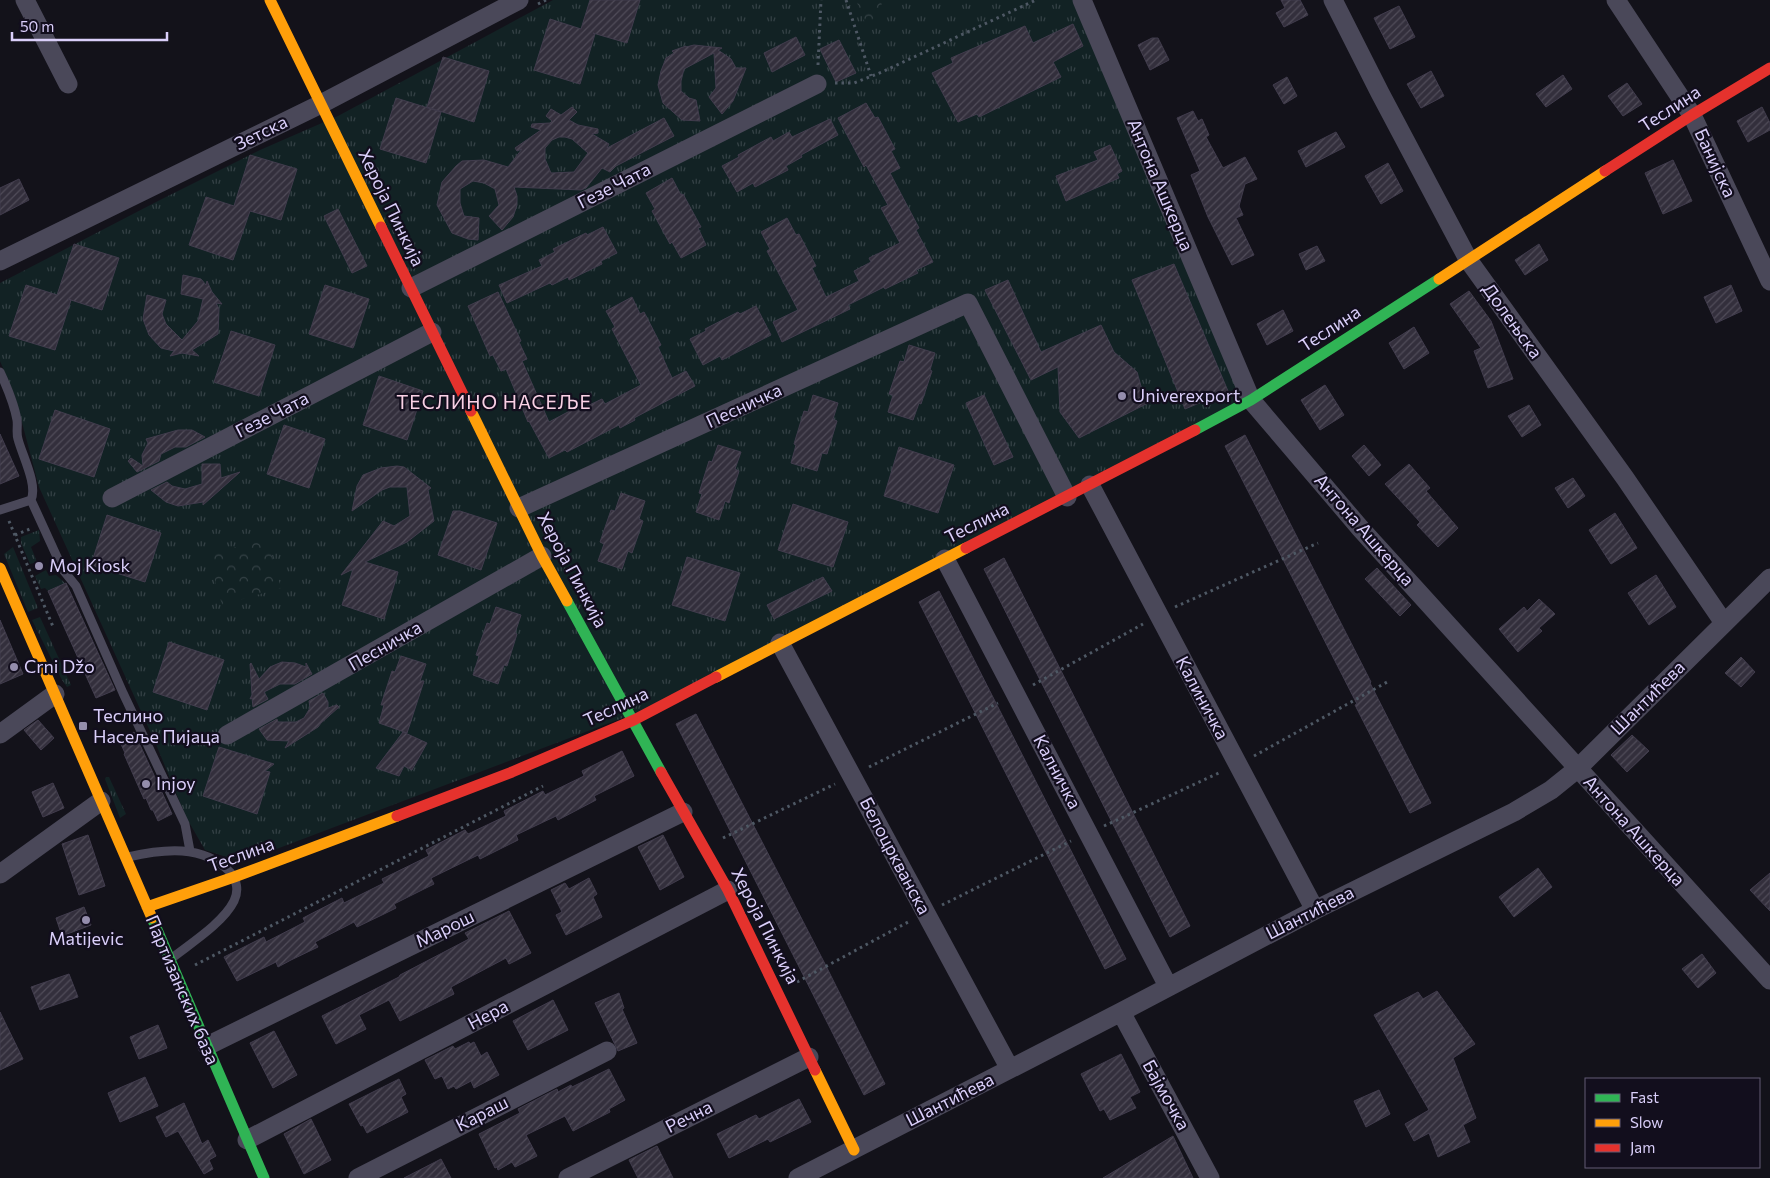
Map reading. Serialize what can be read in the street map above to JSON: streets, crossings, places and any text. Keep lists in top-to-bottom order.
{
  "streets": {
    "street": [
      "Теслина",
      "Зетска",
      "Банијска",
      "Антона Ашкерца",
      "Гезе Чата",
      "Хероја Пинкија",
      "Долењска",
      "Песничка",
      "Калиничка",
      "Шантићева",
      "Калничка",
      "Белоцркванска",
      "Марош",
      "Партизанских база",
      "Нера",
      "Бајмочка",
      "Караш",
      "Речна"
    ]
  },
  "crossings": [
    ["Теслина", "Банијска"],
    ["Теслина", "Антона Ашкерца"],
    ["Теслина", "Хероја Пинкија"],
    ["Теслина", "Долењска"],
    ["Теслина", "Песничка"],
    ["Теслина", "Калиничка"],
    ["Теслина", "Калничка"],
    ["Теслина", "Белоцркванска"],
    ["Теслина", "Партизанских база"],
    ["Зетска", "Хероја Пинкија"],
    ["Антона Ашкерца", "Шантићева"],
    ["Гезе Чата", "Хероја Пинкија"],
    ["Хероја Пинкија", "Песничка"],
    ["Хероја Пинкија", "Шантићева"],
    ["Хероја Пинкија", "Марош"],
    ["Хероја Пинкија", "Нера"],
    ["Хероја Пинкија", "Речна"],
    ["Долењска", "Шантићева"],
    ["Калиничка", "Шантићева"],
    ["Шантићева", "Калничка"],
    ["Шантићева", "Белоцркванска"],
    ["Шантићева", "Бајмочка"],
    ["Марош", "Партизанских база"],
    ["Партизанских база", "Нера"]
  ],
  "districts": ["ТЕСЛИНО НАСЕЉЕ"],
  "places": {
    "other": [
      "Univerexport",
      "Moj Kiosk",
      "Crni Džo",
      "Injoy",
      "Matijevic"
    ],
    "transit": ["Теслино Насеље Пијаца"]
  },
  "legend": ["Fast", "Slow", "Jam"],
  "scale_bar": "50 m"
}
